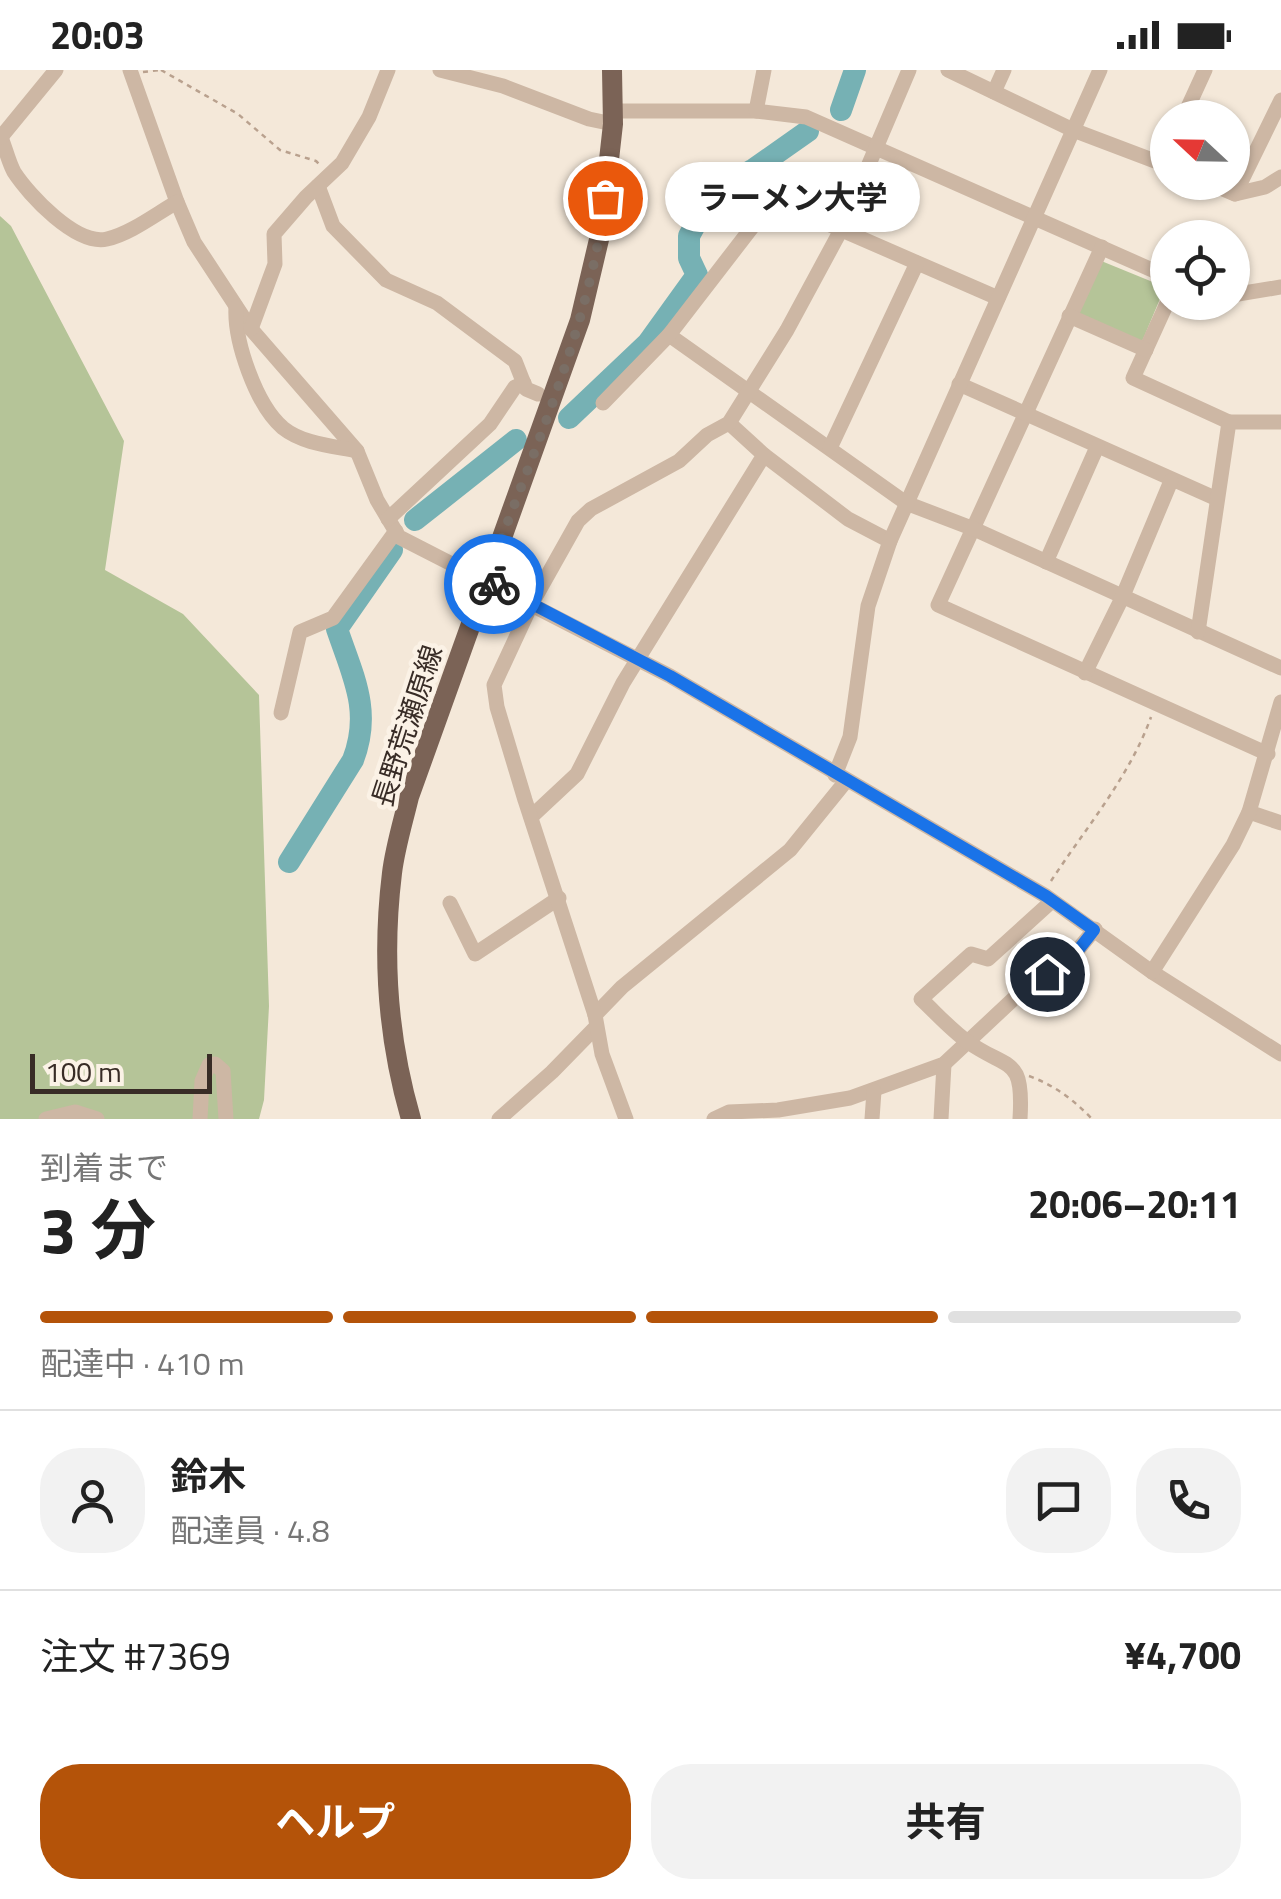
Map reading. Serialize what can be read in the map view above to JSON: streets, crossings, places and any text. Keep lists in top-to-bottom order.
{
  "streets": {
    "main road": ["長野荒瀬原線"]
  },
  "places": ["ラーメン大学"],
  "scale_bar": "100 m",
  "north": "left",
  "page": {
    "status": "20:03",
    "bubble": "ラーメン大学",
    "scale": "100 m",
    "heading": ["3 分", "到着まで", "20:06–20:11"],
    "panel": [
      "鈴木",
      "配達員 · 4.8",
      "注文 #7369",
      "¥4,700"
    ],
    "bar": "配達中 · 410 m",
    "buttons": ["ヘルプ", "共有"]
  }
}
